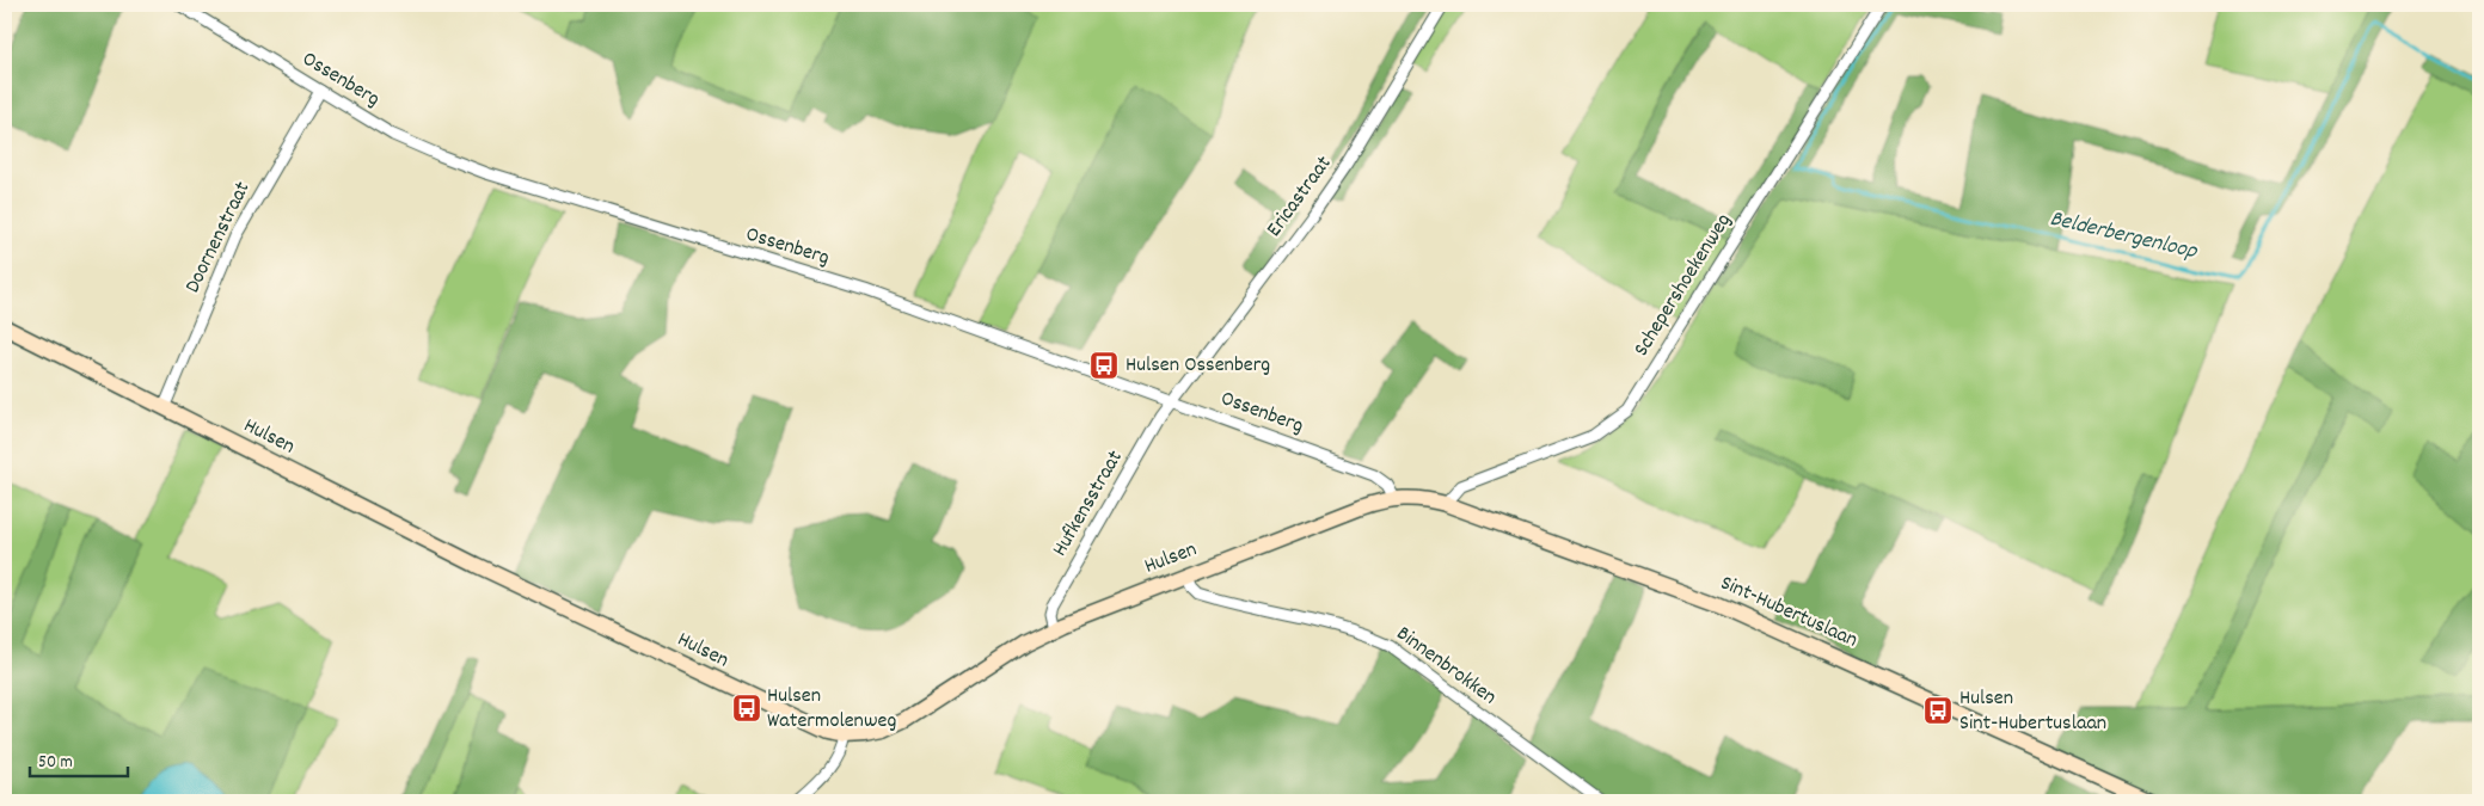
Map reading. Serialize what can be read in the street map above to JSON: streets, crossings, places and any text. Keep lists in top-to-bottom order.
{
  "streets": {
    "street": [
      "Ossenberg",
      "Ericastraat",
      "Doornenstraat",
      "Schepershoekenweg",
      "Hulsen",
      "Hufkensstraat",
      "Sint-Hubertuslaan",
      "Binnenbrokken"
    ]
  },
  "crossings": [
    ["Ossenberg", "Ericastraat"],
    ["Ossenberg", "Doornenstraat"],
    ["Ossenberg", "Hulsen"],
    ["Ossenberg", "Hufkensstraat"],
    ["Ossenberg", "Sint-Hubertuslaan"],
    ["Ericastraat", "Hufkensstraat"],
    ["Doornenstraat", "Hulsen"],
    ["Schepershoekenweg", "Sint-Hubertuslaan"],
    ["Hulsen", "Hufkensstraat"],
    ["Hulsen", "Sint-Hubertuslaan"],
    ["Hulsen", "Binnenbrokken"]
  ],
  "water": ["Belderbergenloop"],
  "places": {
    "bus stop": ["Hulsen Ossenberg", "Hulsen Watermolenweg", "Hulsen Sint-Hubertuslaan"]
  },
  "scale_bar": "50 m"
}
